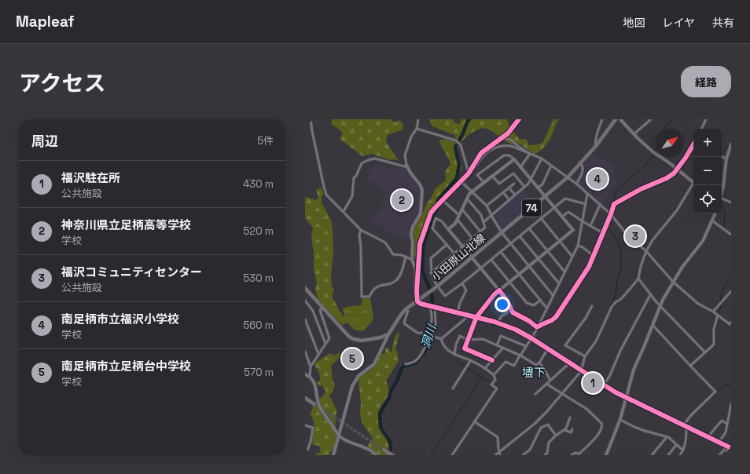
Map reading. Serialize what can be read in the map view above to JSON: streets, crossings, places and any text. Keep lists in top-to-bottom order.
{
  "streets": {
    "main road": ["74", "小田原山北線"]
  },
  "districts": ["壗下"],
  "water": ["洞川"],
  "north": "top right",
  "page": {
    "header": "Mapleaf",
    "nav": ["地図", "レイヤ", "共有"],
    "title": "アクセス",
    "buttons": "経路",
    "heading": ["周辺", "5件"],
    "map_buttons": ["+", "−"],
    "list": [
      {
        "mark": "1",
        "name": "福沢駐在所",
        "note": "公共施設",
        "value": "430 m"
      },
      {
        "mark": "2",
        "name": "神奈川県立足柄高等学校",
        "note": "学校",
        "value": "520 m"
      },
      {
        "mark": "3",
        "name": "福沢コミュニティセンター",
        "note": "公共施設",
        "value": "530 m"
      },
      {
        "mark": "4",
        "name": "南足柄市立福沢小学校",
        "note": "学校",
        "value": "560 m"
      },
      {
        "mark": "5",
        "name": "南足柄市立足柄台中学校",
        "note": "学校",
        "value": "570 m"
      }
    ],
    "pins": [
      "4",
      "2",
      "3",
      "5",
      "1"
    ]
  }
}
